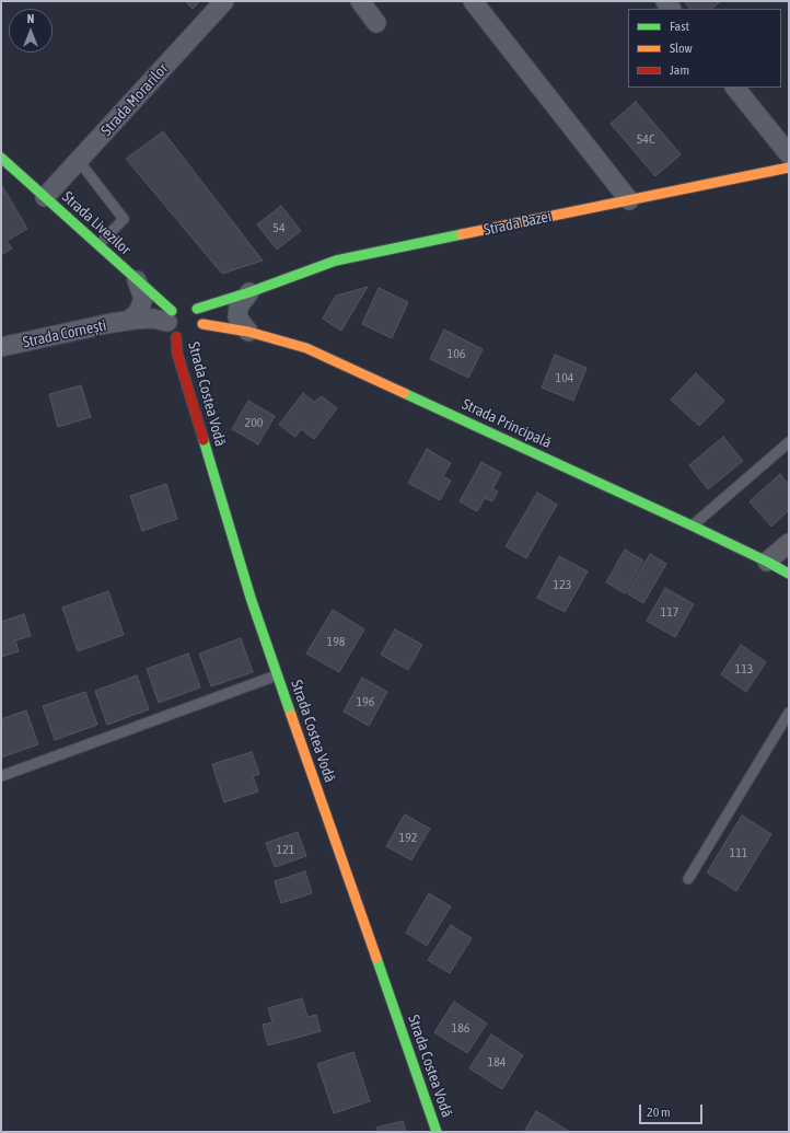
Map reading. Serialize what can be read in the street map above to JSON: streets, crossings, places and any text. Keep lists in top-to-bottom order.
{
  "streets": {
    "street": [
      "Strada Morarilor",
      "Strada Livezilor",
      "Strada Bazei",
      "Strada Cornești",
      "Strada Costea Vodă",
      "Strada Principală"
    ]
  },
  "crossings": [
    ["Strada Morarilor", "Strada Livezilor"],
    ["Strada Livezilor", "Strada Cornești"],
    ["Strada Livezilor", "Strada Costea Vodă"],
    ["Strada Cornești", "Strada Costea Vodă"]
  ],
  "house_numbers": [
    "54C",
    "54",
    "106",
    "104",
    "200",
    "123",
    "117",
    "198",
    "113",
    "196",
    "192",
    "121",
    "111",
    "186",
    "184"
  ],
  "legend": ["Fast", "Slow", "Jam"],
  "scale_bar": "20 m",
  "north": "top"
}
